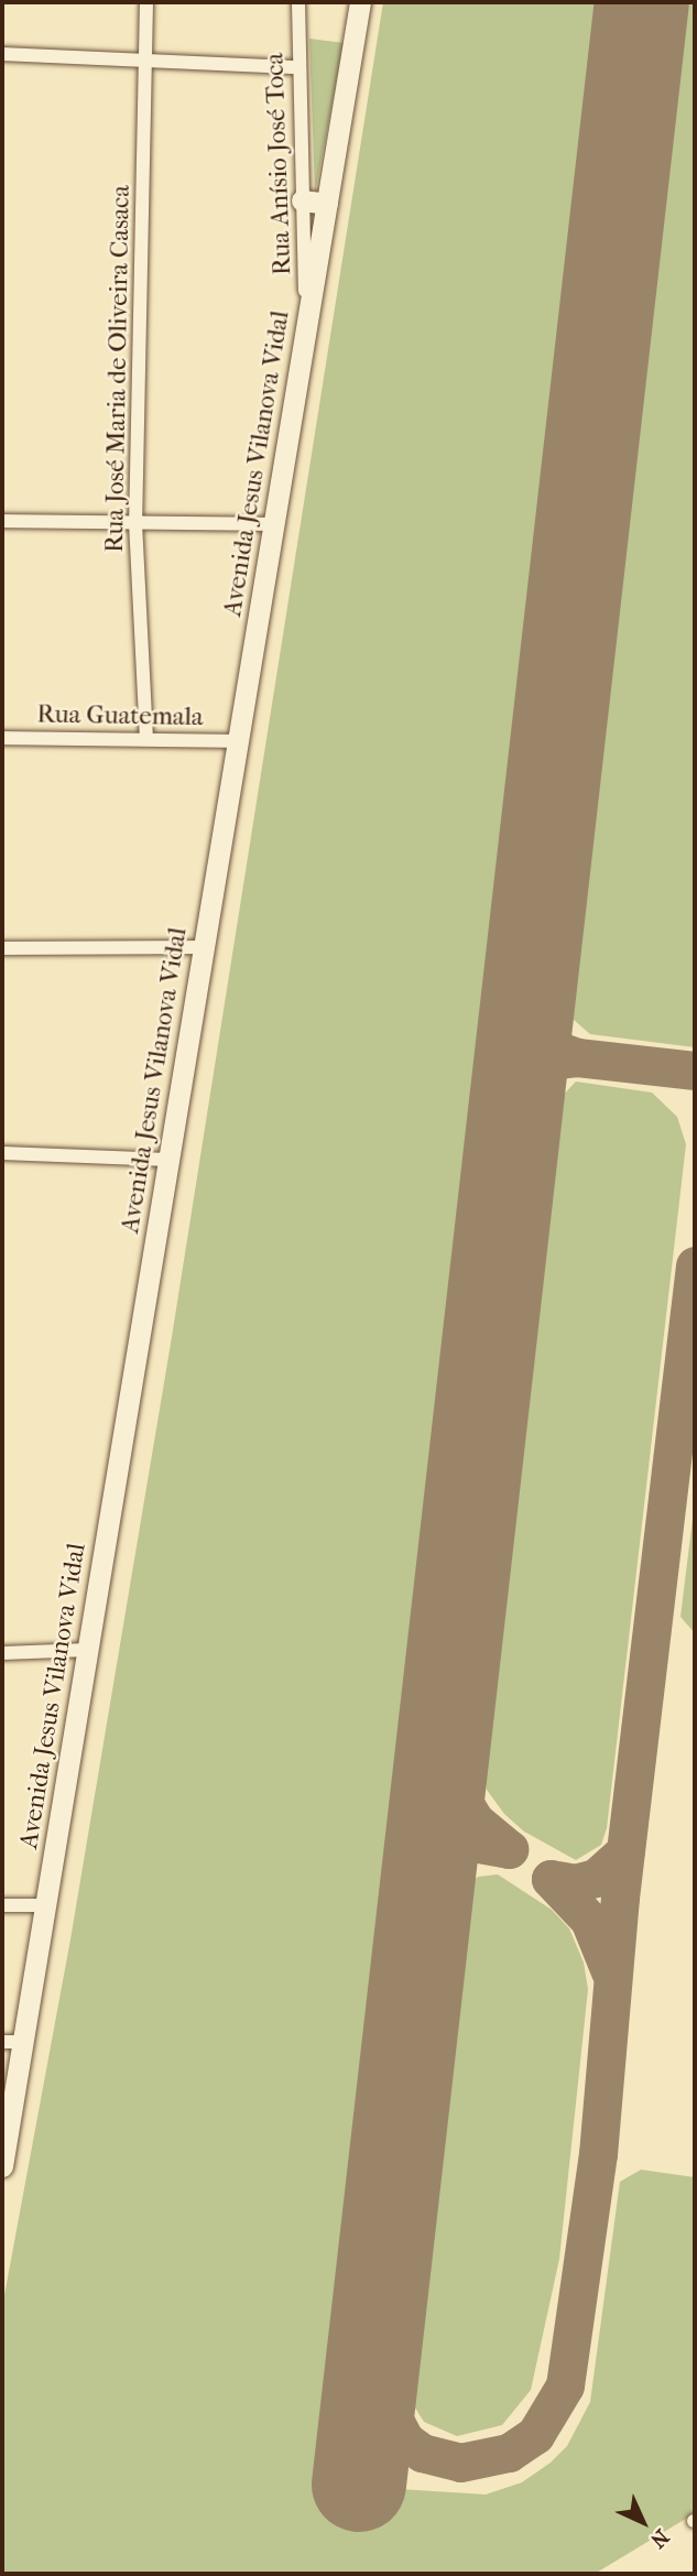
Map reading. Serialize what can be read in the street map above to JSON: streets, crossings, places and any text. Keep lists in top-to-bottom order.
{
  "streets": {
    "street": [
      "Rua Anísio José Toca",
      "Rua José Maria de Oliveira Casaca",
      "Avenida Jesus Vilanova Vidal",
      "Rua Guatemala"
    ]
  },
  "crossings": [
    ["Rua Anísio José Toca", "Avenida Jesus Vilanova Vidal"],
    ["Rua José Maria de Oliveira Casaca", "Rua Guatemala"],
    ["Avenida Jesus Vilanova Vidal", "Rua Guatemala"]
  ],
  "north": "bottom right"
}
